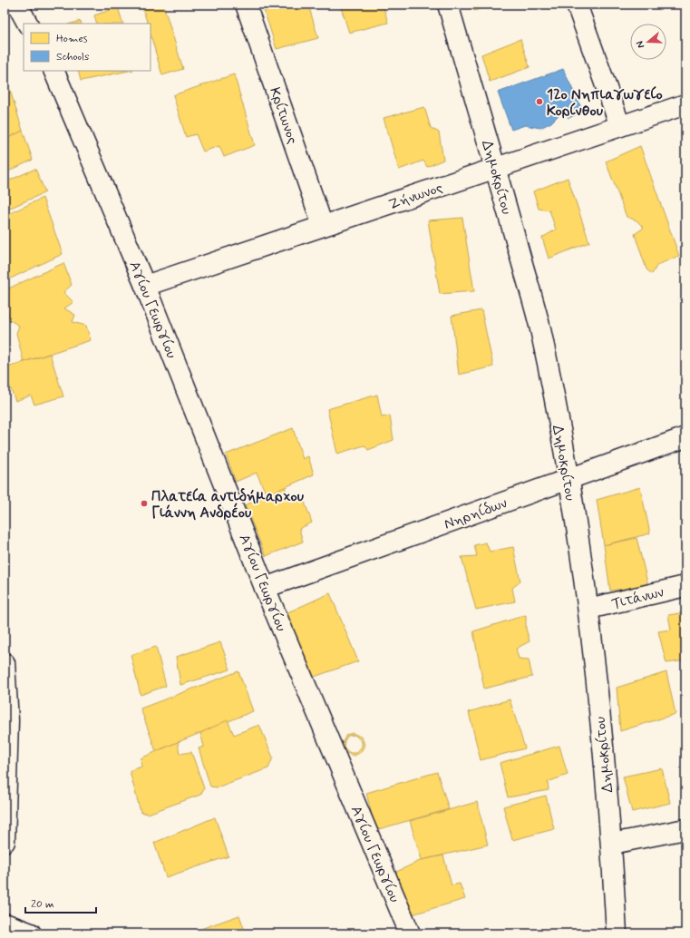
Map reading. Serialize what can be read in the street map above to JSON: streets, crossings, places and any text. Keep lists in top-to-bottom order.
{
  "streets": {
    "street": [
      "Κρίτωνος",
      "Δημοκρίτου",
      "Ζήνωνος",
      "Αγίου Γεωργίου",
      "Νηρηίδων",
      "Τιτάνων"
    ]
  },
  "crossings": [
    ["Κρίτωνος", "Ζήνωνος"],
    ["Δημοκρίτου", "Ζήνωνος"],
    ["Δημοκρίτου", "Νηρηίδων"],
    ["Δημοκρίτου", "Τιτάνων"],
    ["Ζήνωνος", "Αγίου Γεωργίου"],
    ["Αγίου Γεωργίου", "Νηρηίδων"]
  ],
  "places": ["12ο Νηπιαγωγείο Κορίνθου", "Πλατεία αντιδήμαρχου Γιάννη Ανδρέου"],
  "legend": ["Homes", "Schools"],
  "scale_bar": "20 m",
  "north": "left"
}
